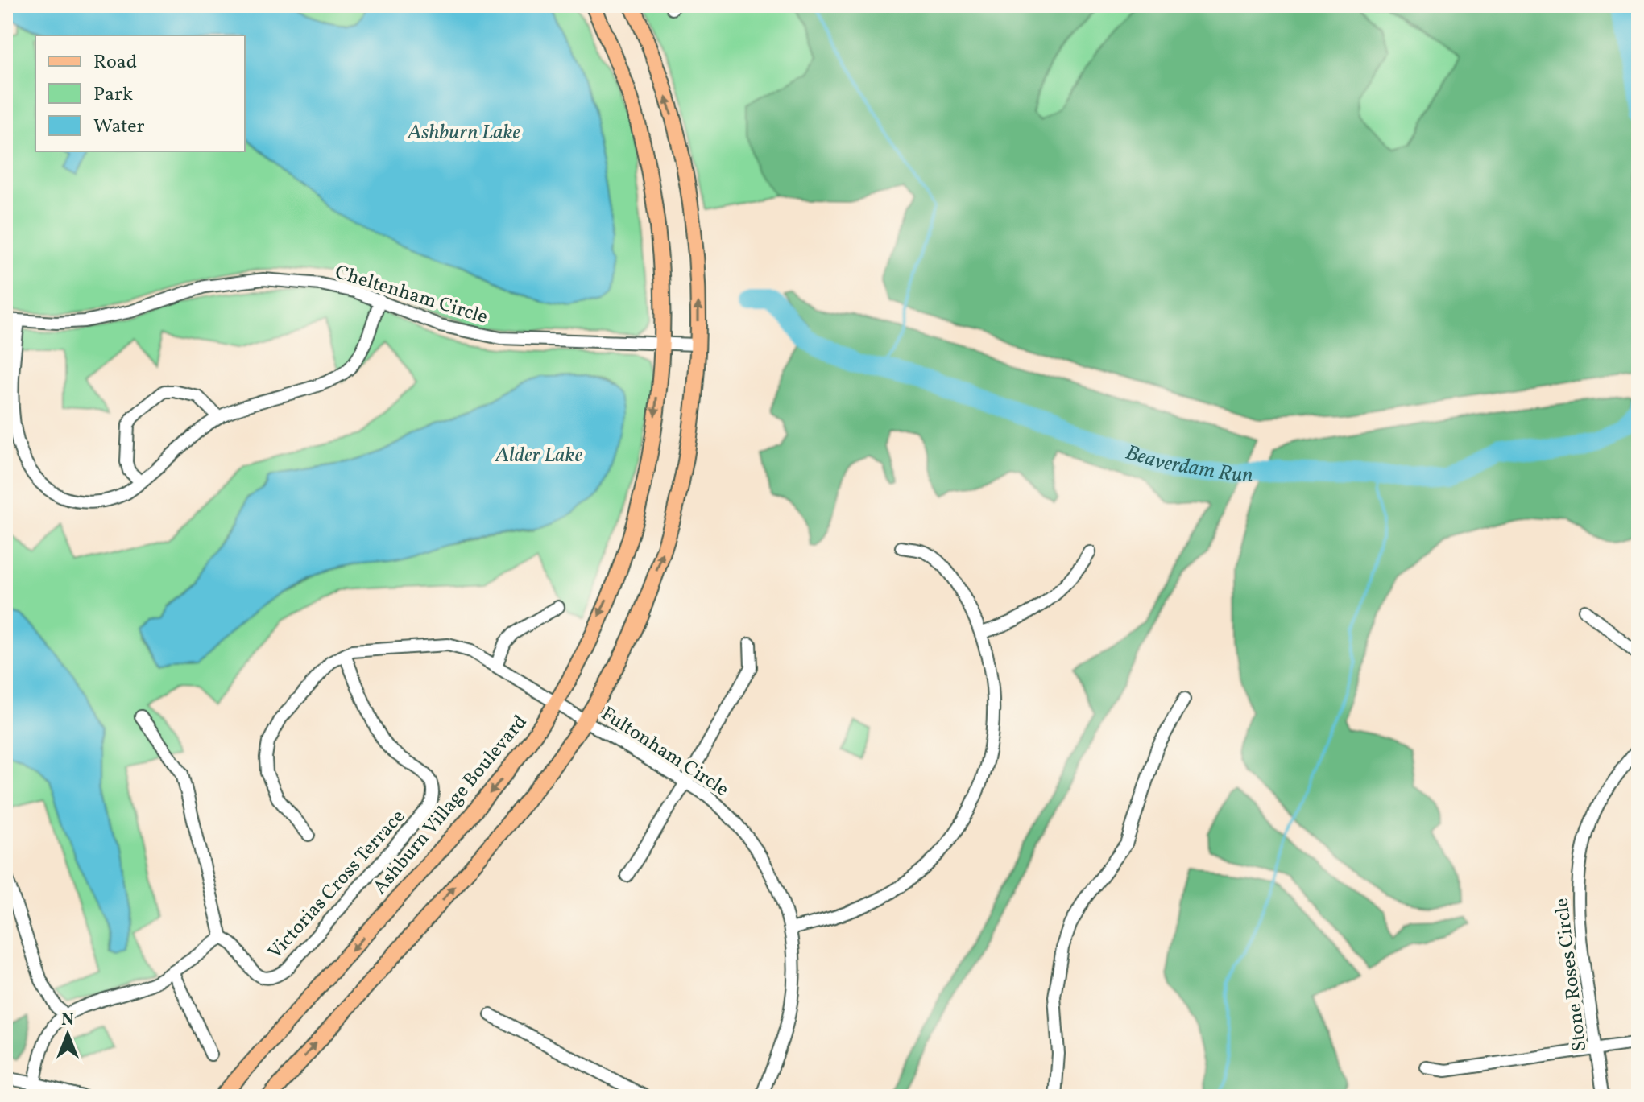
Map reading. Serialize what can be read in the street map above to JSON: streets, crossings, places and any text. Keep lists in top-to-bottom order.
{
  "streets": {
    "main road": ["Ashburn Village Boulevard"],
    "street": [
      "Cheltenham Circle",
      "Fultonham Circle",
      "Victorias Cross Terrace",
      "Stone Roses Circle"
    ]
  },
  "crossings": [
    ["Cheltenham Circle", "Ashburn Village Boulevard"],
    ["Fultonham Circle", "Ashburn Village Boulevard"],
    ["Fultonham Circle", "Victorias Cross Terrace"]
  ],
  "water": ["Ashburn Lake", "Alder Lake", "Beaverdam Run"],
  "legend": ["Road", "Park", "Water"],
  "north": "top"
}
